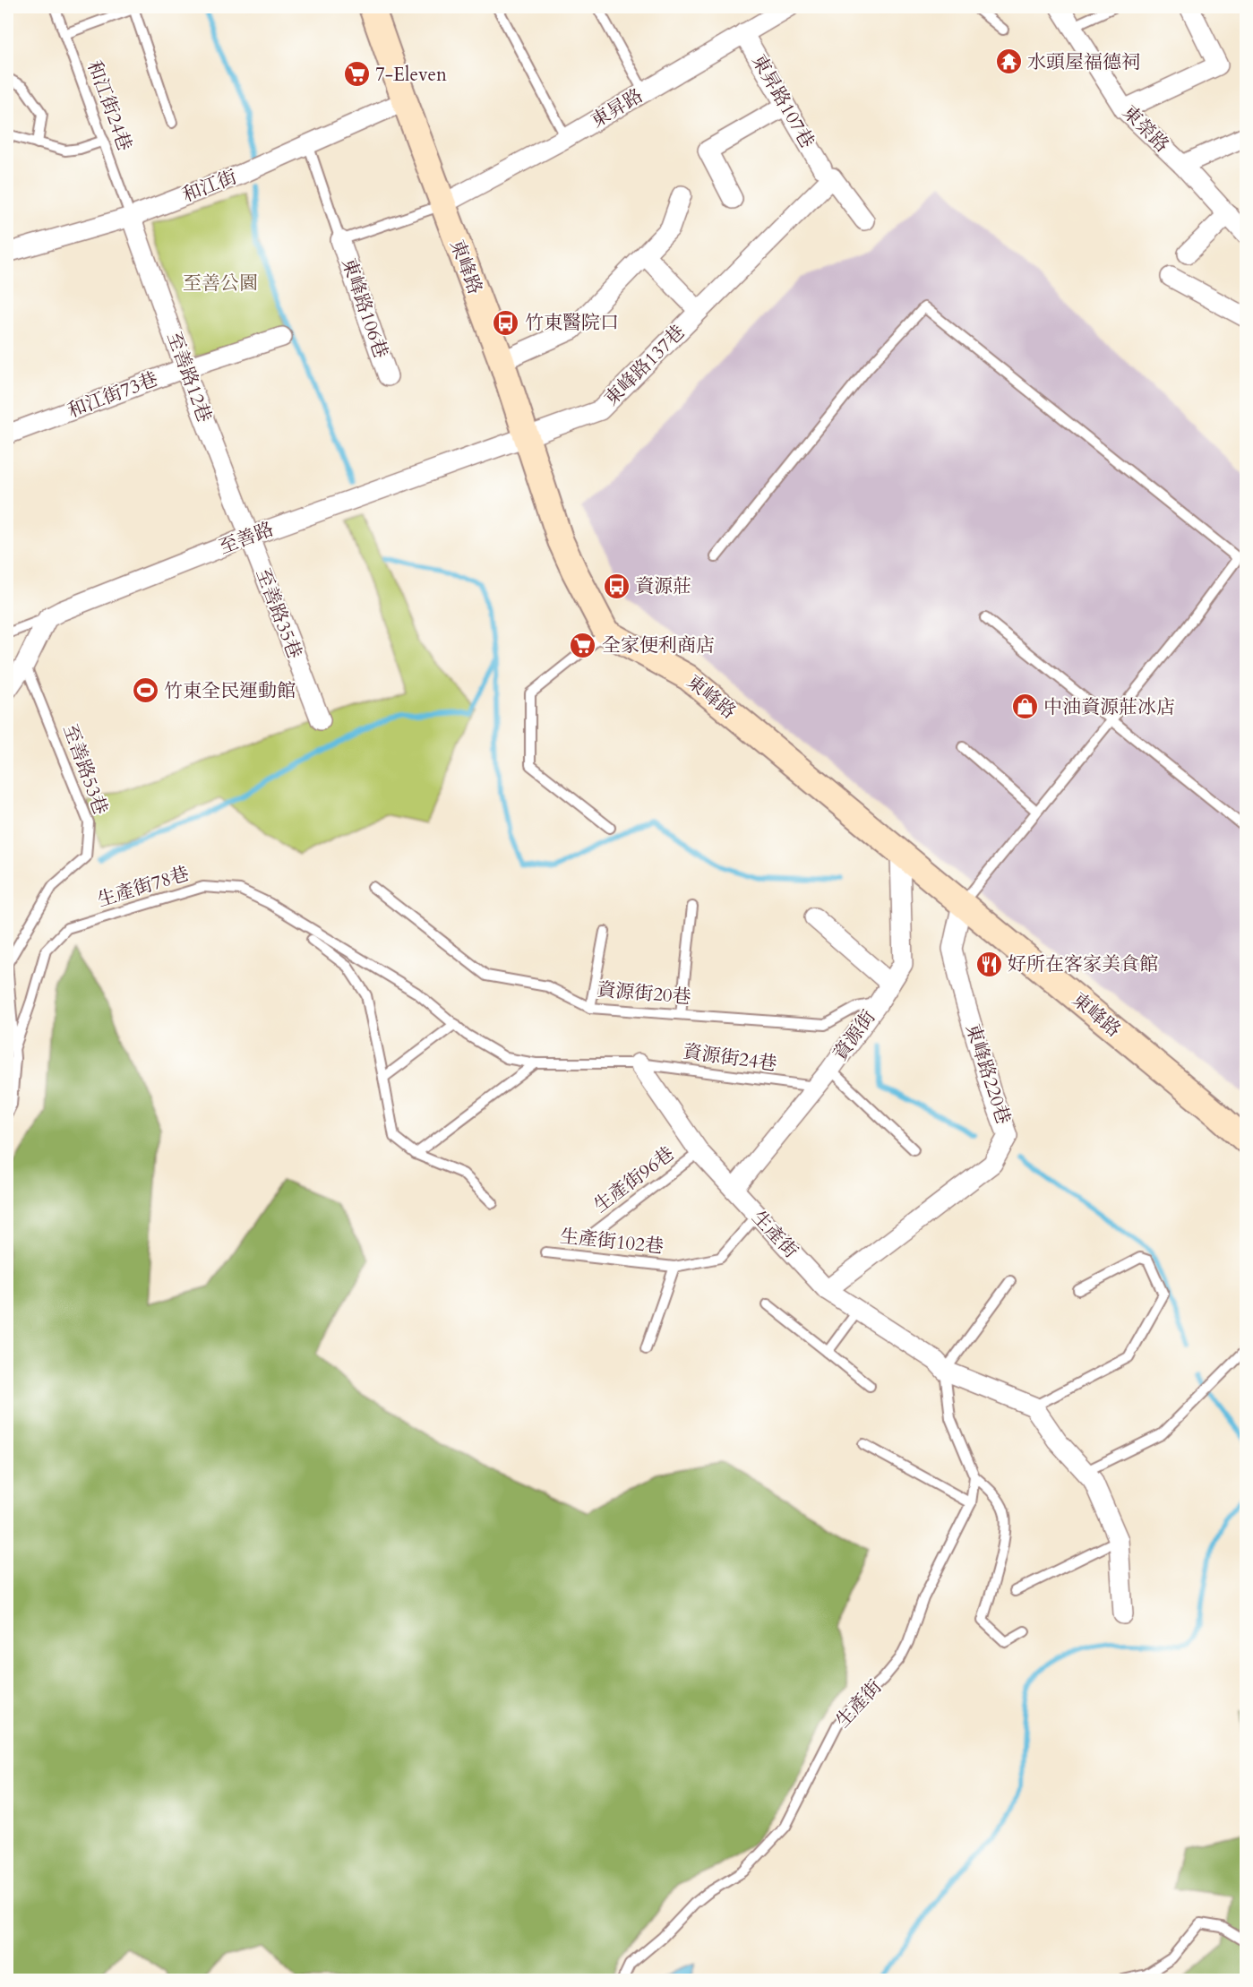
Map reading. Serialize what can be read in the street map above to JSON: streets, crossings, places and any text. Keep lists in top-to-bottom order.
{
  "streets": {
    "main road": ["東峰路"],
    "street": [
      "東昇路107巷",
      "東昇路",
      "東榮路",
      "和江街",
      "東峰路106巷",
      "東峰路137巷",
      "至善路12巷",
      "和江街73巷",
      "至善路",
      "至善路35巷",
      "資源街",
      "東峰路220巷",
      "生產街"
    ],
    "lane": [
      "和江街24巷",
      "至善路53巷",
      "生產街78巷",
      "資源街20巷",
      "資源街24巷",
      "生產街96巷",
      "生產街102巷"
    ]
  },
  "crossings": [
    ["東昇路107巷", "東昇路"],
    ["東昇路107巷", "東峰路137巷"],
    ["和江街24巷", "和江街"],
    ["和江街24巷", "至善路12巷"],
    ["東昇路", "東峰路"],
    ["東昇路", "東峰路106巷"],
    ["和江街", "東峰路"],
    ["和江街", "東峰路106巷"],
    ["和江街", "至善路12巷"],
    ["東峰路", "東峰路106巷"],
    ["東峰路", "東峰路137巷"],
    ["東峰路", "至善路"],
    ["東峰路", "資源街"],
    ["東峰路", "東峰路220巷"],
    ["東峰路137巷", "至善路"],
    ["至善路12巷", "和江街73巷"],
    ["至善路12巷", "至善路"],
    ["至善路12巷", "至善路35巷"],
    ["至善路", "至善路35巷"],
    ["至善路53巷", "生產街78巷"],
    ["生產街78巷", "資源街24巷"],
    ["生產街78巷", "生產街"],
    ["資源街20巷", "資源街"],
    ["資源街", "資源街24巷"],
    ["資源街", "生產街"],
    ["資源街24巷", "生產街"],
    ["東峰路220巷", "生產街"],
    ["生產街96巷", "生產街"],
    ["生產街", "生產街102巷"]
  ],
  "parks": ["至善公園"],
  "places": {
    "temple": ["水頭屋福德祠"],
    "supermarket": ["7-Eleven", "全家便利商店"],
    "bus stop": ["竹東醫院口", "資源莊"],
    "sports": ["竹東全民運動館"],
    "shop": ["中油資源莊冰店"],
    "restaurant": ["好所在客家美食館"]
  }
}
